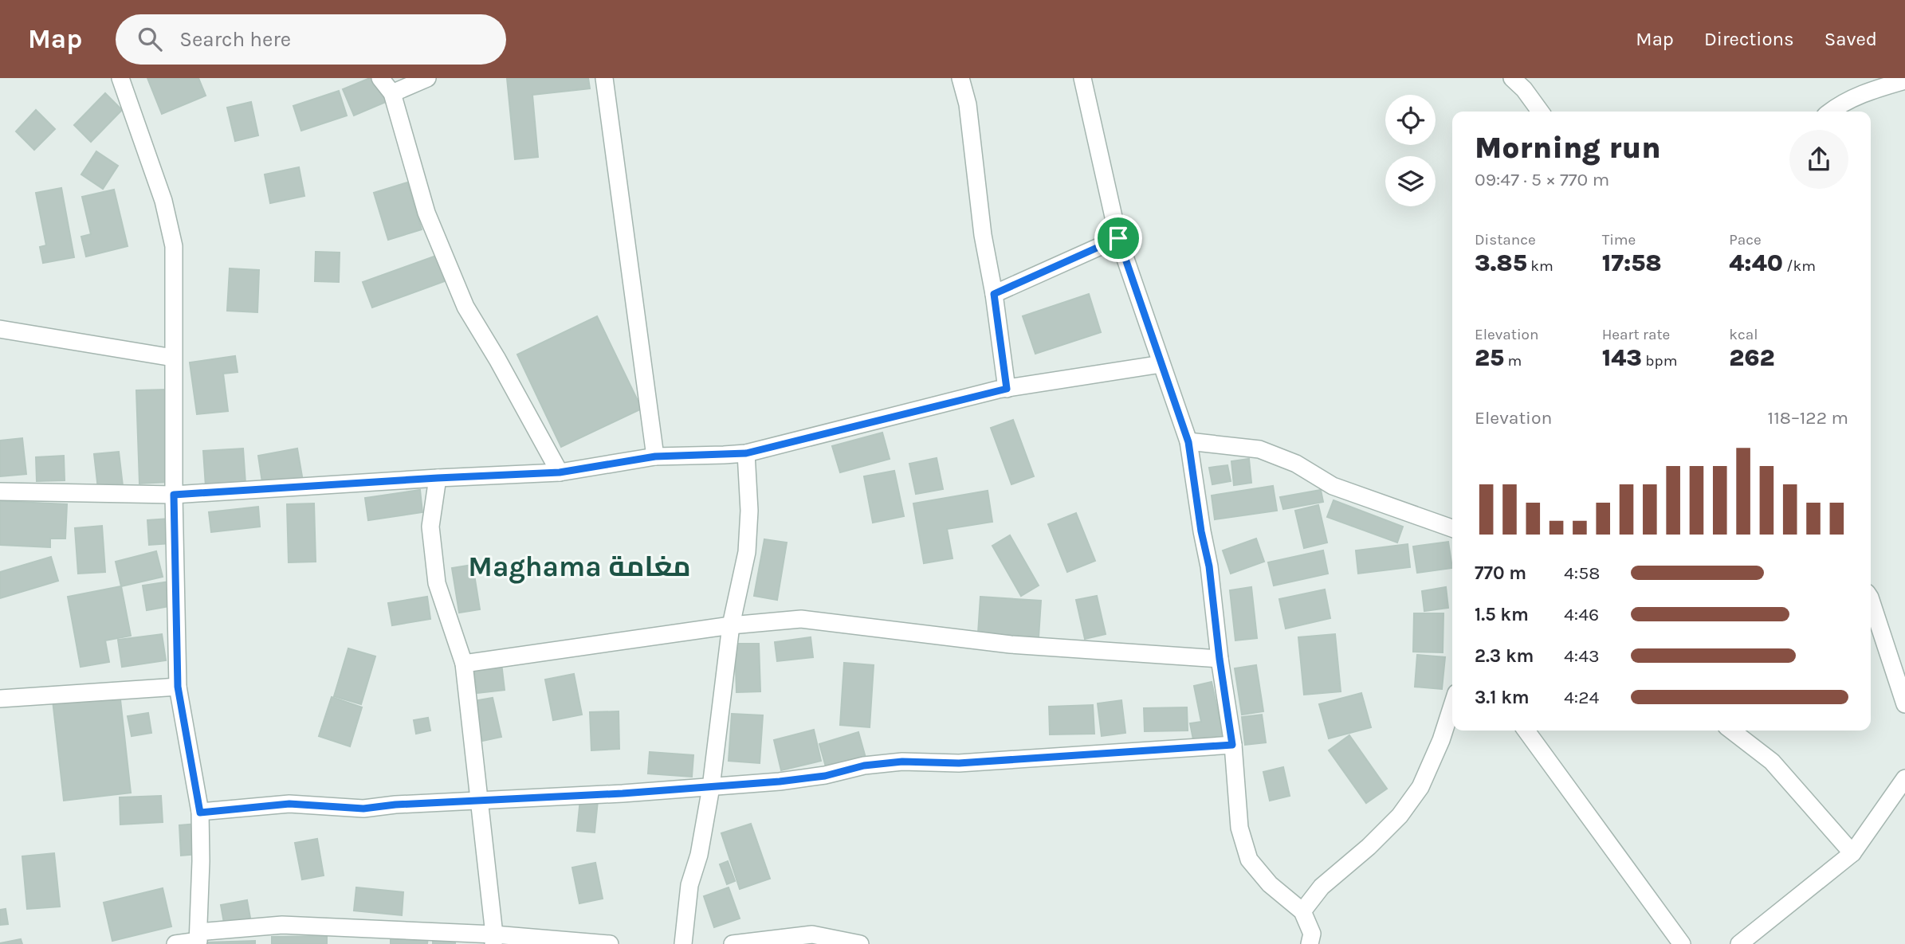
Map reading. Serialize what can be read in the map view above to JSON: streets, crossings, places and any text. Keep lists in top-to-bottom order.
{
  "districts": ["Maghama مغامة"],
  "page": {
    "header": "Map",
    "search": "Search here",
    "nav": ["Map", "Directions", "Saved"],
    "heading": ["Morning run", "09:47 · 5 × 770 m"],
    "stats": [
      ["Distance", "3.85 km"],
      ["Time", "17:58"],
      ["Pace", "4:40 /km"],
      ["Elevation", "25 m"],
      ["Heart rate", "143 bpm"],
      ["kcal", "262"]
    ],
    "chart": ["Elevation", "118–122 m"],
    "list": [
      {
        "name": "770 m",
        "note": "4:58"
      },
      {
        "name": "1.5 km",
        "note": "4:46"
      },
      {
        "name": "2.3 km",
        "note": "4:43"
      },
      {
        "name": "3.1 km",
        "note": "4:24"
      }
    ]
  }
}
